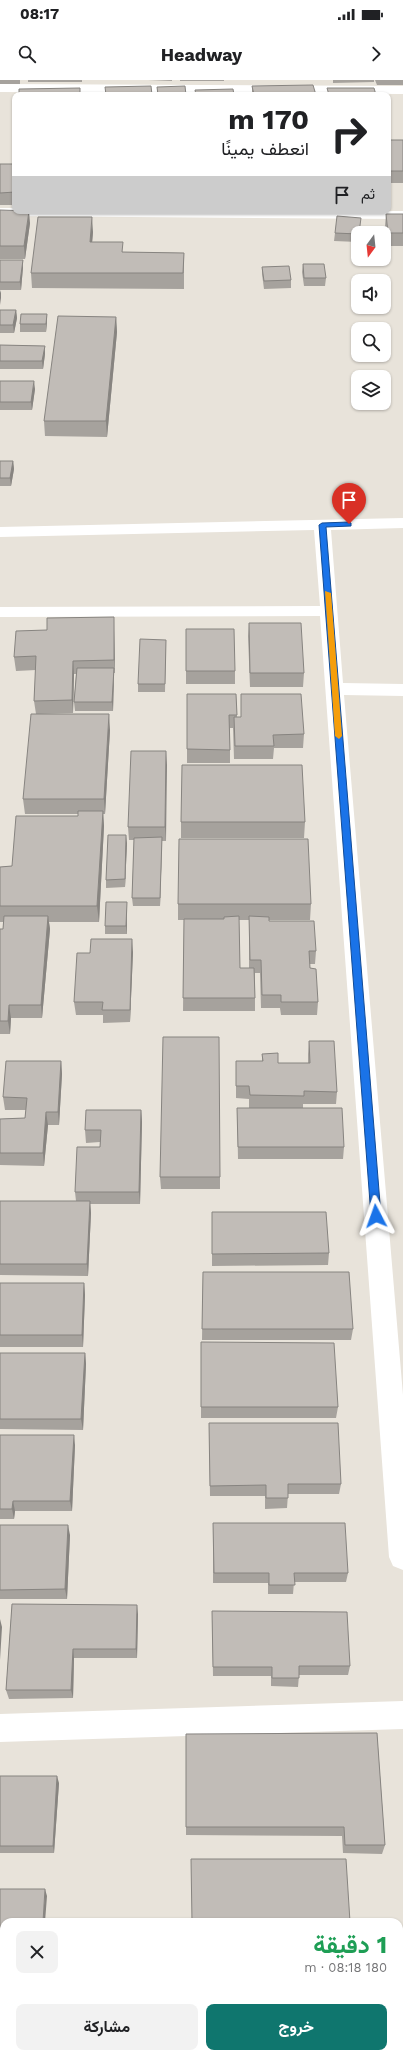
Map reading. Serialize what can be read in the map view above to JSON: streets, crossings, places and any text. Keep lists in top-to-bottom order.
{
  "north": "bottom",
  "page": {
    "status": "08:17",
    "header": "Headway",
    "turn": ["170 m", "انعطف يمينًا"],
    "then": "ثم",
    "heading": ["1 دقيقة", "180 m · 08:18"],
    "buttons": ["خروج", "مشاركة"]
  }
}
